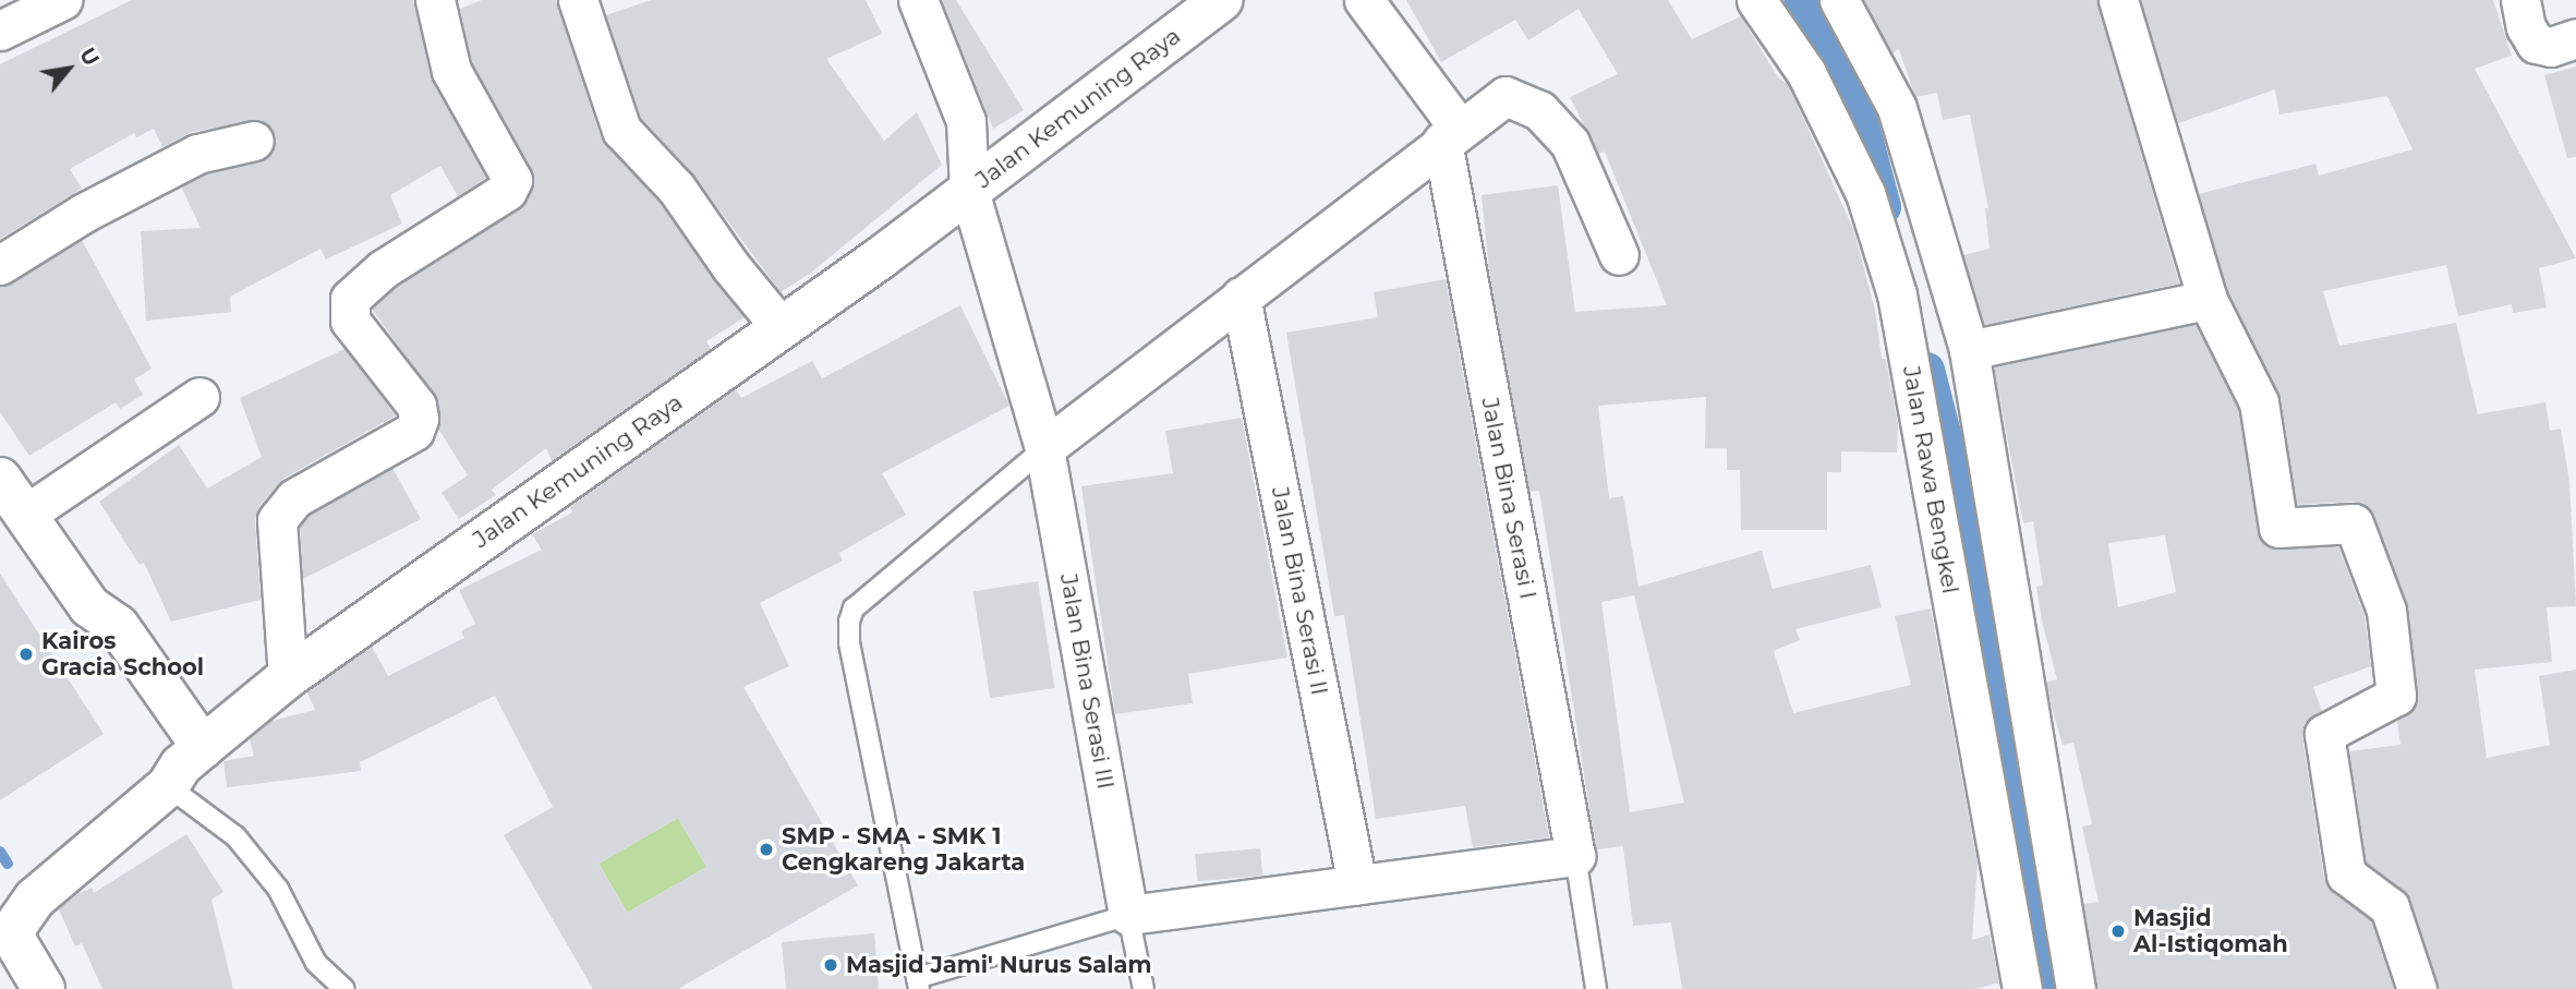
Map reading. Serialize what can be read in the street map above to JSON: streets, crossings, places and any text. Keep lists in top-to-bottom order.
{
  "streets": {
    "street": [
      "Jalan Kemuning Raya",
      "Jalan Rawa Bengkel",
      "Jalan Bina Serasi I",
      "Jalan Bina Serasi II",
      "Jalan Bina Serasi III"
    ]
  },
  "crossings": [
    ["Jalan Kemuning Raya", "Jalan Bina Serasi III"]
  ],
  "places": [
    "Kairos Gracia School",
    "SMP - SMA - SMK 1 Cengkareng Jakarta",
    "Masjid Al-Istiqomah",
    "Masjid Jami' Nurus Salam"
  ],
  "north": "top right"
}
